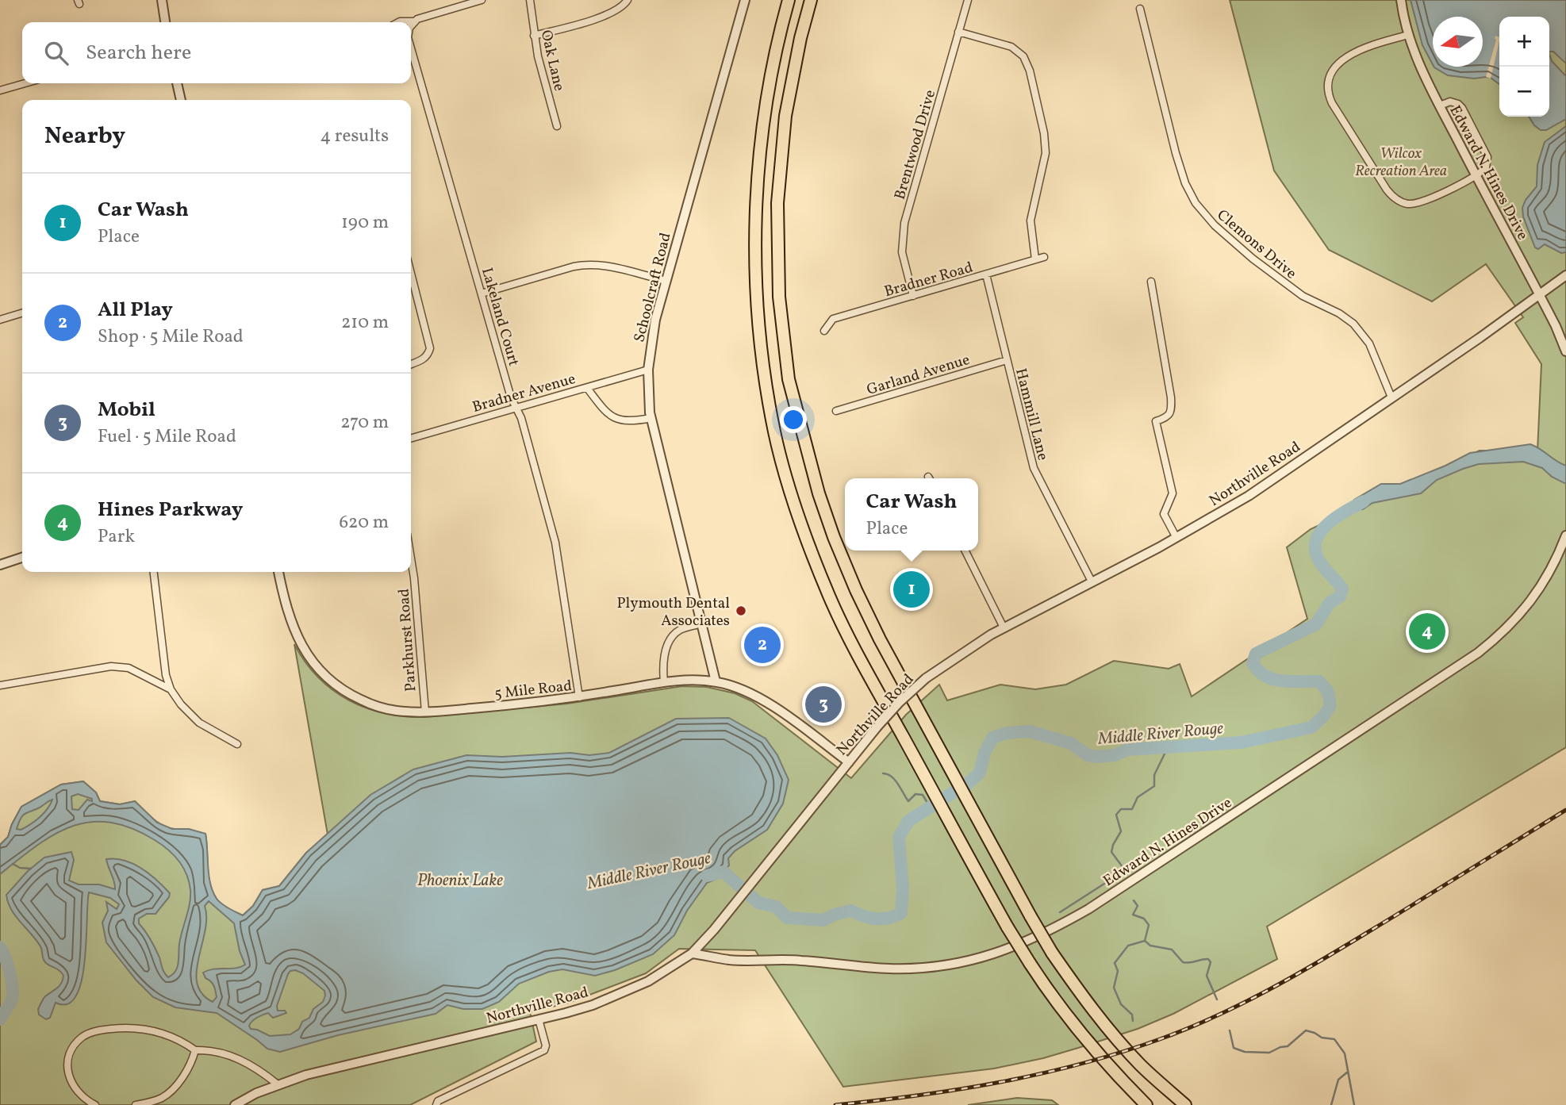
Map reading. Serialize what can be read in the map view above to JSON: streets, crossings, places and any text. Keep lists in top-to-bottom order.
{
  "streets": {
    "street": [
      "Oak Lane",
      "Brentwood Drive",
      "Edward N. Hines Drive",
      "Clemons Drive",
      "Bradner Road",
      "Schoolcraft Road",
      "Lakeland Court",
      "Garland Avenue",
      "Bradner Avenue",
      "Hammill Lane",
      "Northville Road",
      "Parkhurst Road",
      "5 Mile Road"
    ]
  },
  "crossings": [
    ["Brentwood Drive", "Bradner Road"],
    ["Edward N. Hines Drive", "Northville Road"],
    ["Clemons Drive", "Northville Road"],
    ["Bradner Road", "Hammill Lane"],
    ["Schoolcraft Road", "Bradner Avenue"],
    ["Schoolcraft Road", "5 Mile Road"],
    ["Lakeland Court", "Bradner Avenue"],
    ["Lakeland Court", "5 Mile Road"],
    ["Garland Avenue", "Hammill Lane"],
    ["Hammill Lane", "Northville Road"],
    ["Northville Road", "5 Mile Road"],
    ["Parkhurst Road", "5 Mile Road"]
  ],
  "water": ["Middle River Rouge", "Phoenix Lake"],
  "parks": ["Wilcox Recreation Area"],
  "places": ["Plymouth Dental Associates"],
  "north": "left",
  "page": {
    "map_buttons": ["+", "−"],
    "search": "Search here",
    "heading": ["Nearby", "4 results"],
    "list": [
      {
        "mark": "1",
        "name": "Car Wash",
        "note": "Place",
        "value": "190 m"
      },
      {
        "mark": "2",
        "name": "All Play",
        "note": "Shop · 5 Mile Road",
        "value": "210 m"
      },
      {
        "mark": "3",
        "name": "Mobil",
        "note": "Fuel · 5 Mile Road",
        "value": "270 m"
      },
      {
        "mark": "4",
        "name": "Hines Parkway",
        "note": "Park",
        "value": "620 m"
      }
    ],
    "popup": ["Car Wash", "Place"],
    "pins": [
      "1",
      "4",
      "2",
      "3"
    ]
  }
}
